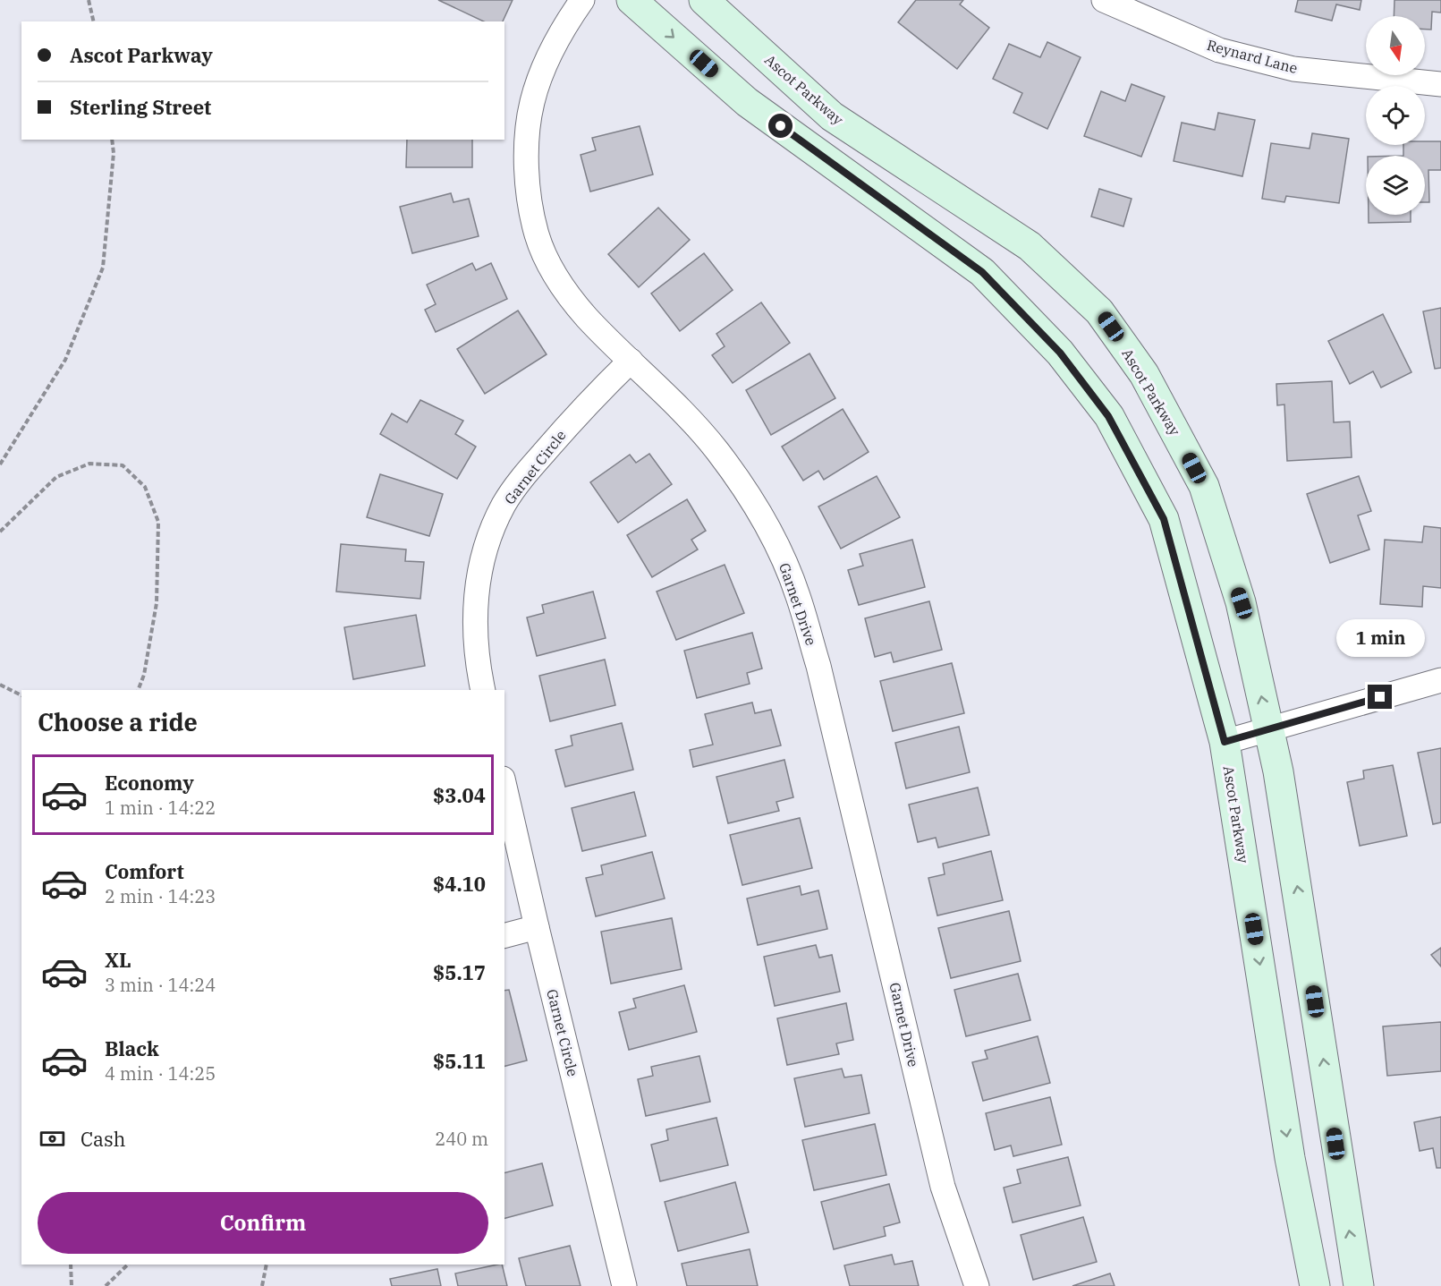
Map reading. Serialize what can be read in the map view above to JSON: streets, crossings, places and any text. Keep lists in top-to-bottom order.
{
  "streets": {
    "main road": ["Ascot Parkway"],
    "street": ["Reynard Lane", "Garnet Circle", "Garnet Drive"]
  },
  "crossings": [
    ["Garnet Circle", "Garnet Drive"]
  ],
  "north": "bottom",
  "page": {
    "banner": ["Ascot Parkway", "Sterling Street"],
    "bubble": "1 min",
    "heading": "Choose a ride",
    "list": [
      {
        "name": "Economy",
        "note": "1 min · 14:22",
        "value": "$3.04"
      },
      {
        "name": "Comfort",
        "note": "2 min · 14:23",
        "value": "$4.10"
      },
      {
        "name": "XL",
        "note": "3 min · 14:24",
        "value": "$5.17"
      },
      {
        "name": "Black",
        "note": "4 min · 14:25",
        "value": "$5.11"
      }
    ],
    "pay": ["Cash", "240 m"],
    "buttons": "Confirm"
  }
}
